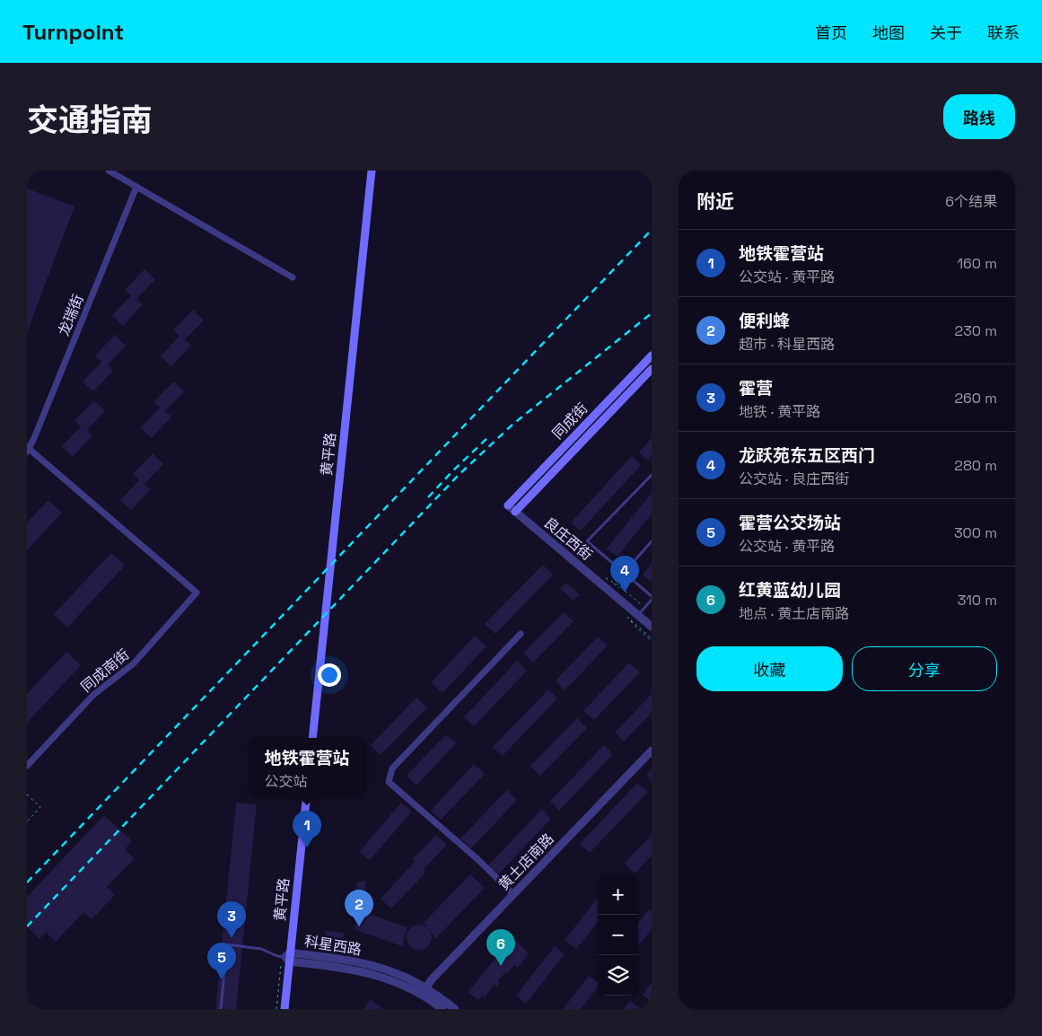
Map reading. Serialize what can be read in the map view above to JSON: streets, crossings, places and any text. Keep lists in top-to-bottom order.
{
  "streets": {
    "main road": ["同成街", "黄平路"],
    "street": [
      "龙瑞街",
      "良庄西街",
      "同成南街",
      "黄土店南路",
      "科星西路"
    ]
  },
  "crossings": [
    ["龙瑞街", "同成南街"],
    ["同成街", "良庄西街"],
    ["黄平路", "科星西路"],
    ["黄土店南路", "科星西路"]
  ],
  "page": {
    "header": "Turnpoint",
    "nav": [
      "首页",
      "地图",
      "关于",
      "联系"
    ],
    "title": "交通指南",
    "buttons": [
      "路线",
      ["收藏", "分享"]
    ],
    "heading": ["附近", "6个结果"],
    "list": [
      {
        "mark": "1",
        "name": "地铁霍营站",
        "note": "公交站 · 黄平路",
        "value": "160 m"
      },
      {
        "mark": "2",
        "name": "便利蜂",
        "note": "超市 · 科星西路",
        "value": "230 m"
      },
      {
        "mark": "3",
        "name": "霍营",
        "note": "地铁 · 黄平路",
        "value": "260 m"
      },
      {
        "mark": "4",
        "name": "龙跃苑东五区西门",
        "note": "公交站 · 良庄西街",
        "value": "280 m"
      },
      {
        "mark": "5",
        "name": "霍营公交场站",
        "note": "公交站 · 黄平路",
        "value": "300 m"
      },
      {
        "mark": "6",
        "name": "红黄蓝幼儿园",
        "note": "地点 · 黄土店南路",
        "value": "310 m"
      }
    ],
    "pins": [
      "4",
      "1",
      "2",
      "3",
      "6",
      "5"
    ],
    "popup": ["地铁霍营站", "公交站"],
    "map_buttons": ["+", "−"]
  }
}
